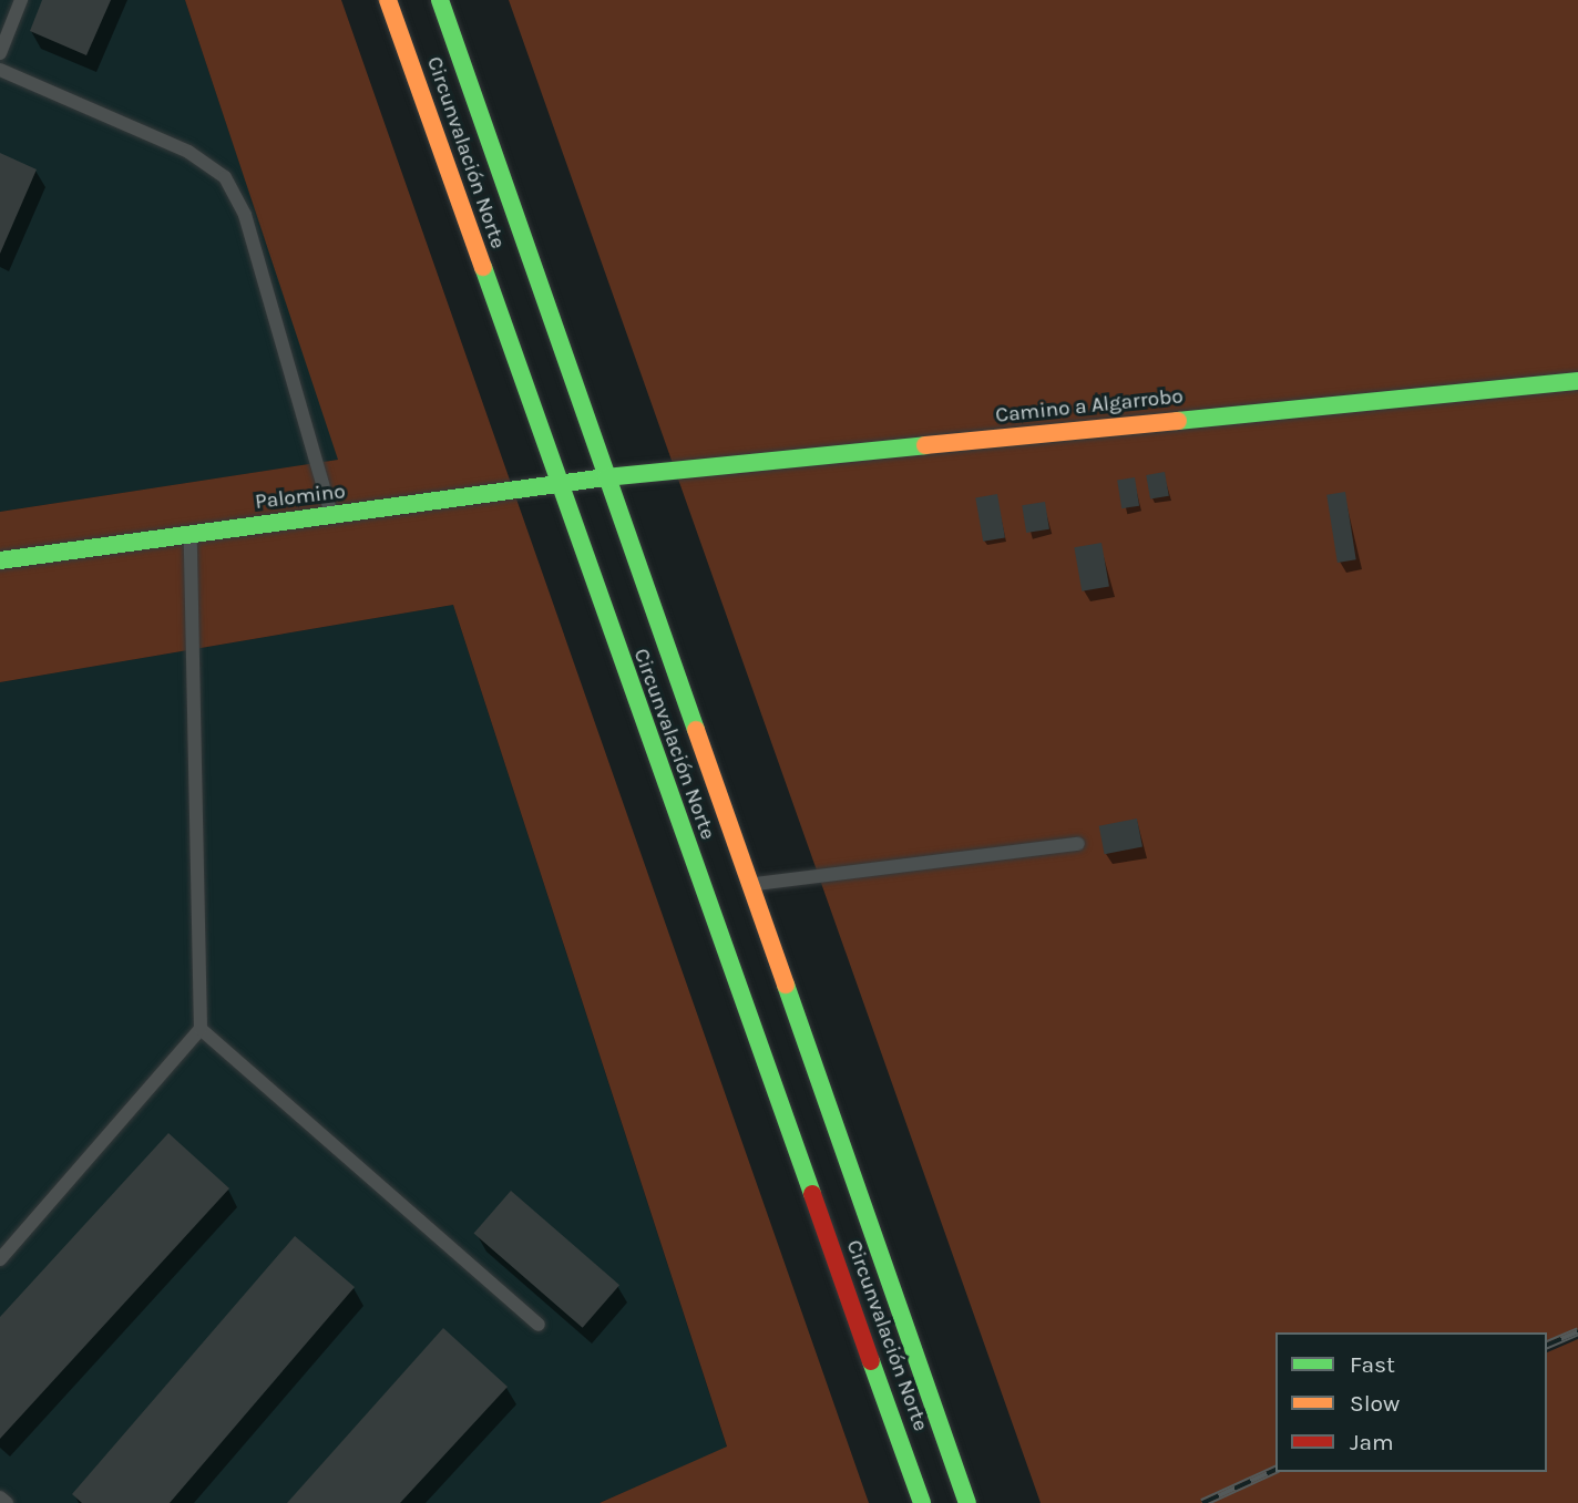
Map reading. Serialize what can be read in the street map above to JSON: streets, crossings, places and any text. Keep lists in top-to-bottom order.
{
  "streets": {
    "main road": ["Circunvalación Norte", "Camino a Algarrobo", "Palomino"]
  },
  "crossings": [
    ["Circunvalación Norte", "Camino a Algarrobo"],
    ["Circunvalación Norte", "Palomino"],
    ["Camino a Algarrobo", "Palomino"]
  ],
  "legend": ["Fast", "Slow", "Jam"]
}
